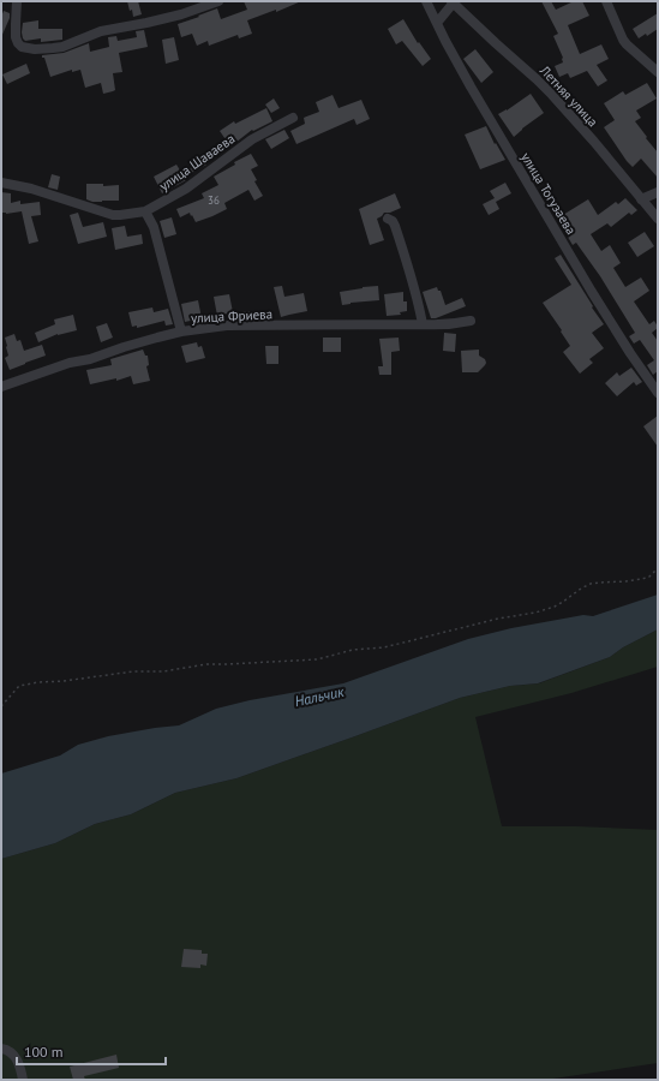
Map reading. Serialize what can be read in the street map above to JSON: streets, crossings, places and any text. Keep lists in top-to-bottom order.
{
  "streets": {
    "street": [
      "Летняя улица",
      "улица Шаваева",
      "улица Тогузаева",
      "улица Фриева"
    ]
  },
  "water": ["Нальчик"],
  "house_numbers": ["36"],
  "scale_bar": "100 m"
}
